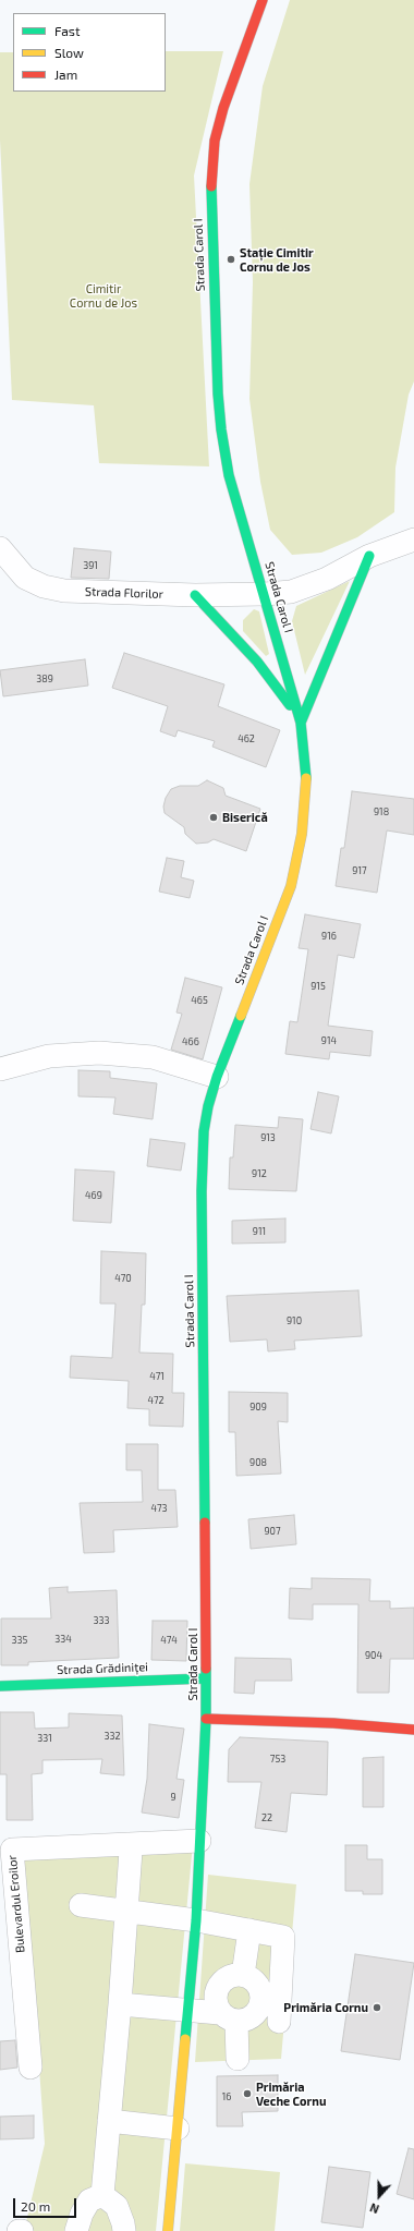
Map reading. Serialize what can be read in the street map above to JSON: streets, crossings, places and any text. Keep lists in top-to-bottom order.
{
  "streets": {
    "main road": ["Strada Carol I", "Strada Grădiniței"],
    "street": ["Strada Florilor", "Bulevardul Eroilor"]
  },
  "crossings": [
    ["Strada Carol I", "Strada Florilor"],
    ["Strada Carol I", "Strada Grădiniței"]
  ],
  "parks": ["Cimitir Cornu de Jos"],
  "places": [
    "Stație Cimitir Cornu de Jos",
    "Biserică",
    "Primăria Cornu",
    "Primăria Veche Cornu"
  ],
  "house_numbers": [
    "391",
    "389",
    "462",
    "918",
    "917",
    "916",
    "915",
    "465",
    "914",
    "466",
    "913",
    "912",
    "469",
    "911",
    "470",
    "910",
    "471",
    "472",
    "909",
    "908",
    "473",
    "907",
    "333",
    "334",
    "335",
    "474",
    "904",
    "332",
    "331",
    "753",
    "9",
    "22",
    "16"
  ],
  "legend": ["Fast", "Slow", "Jam"],
  "scale_bar": "20 m",
  "north": "bottom"
}
